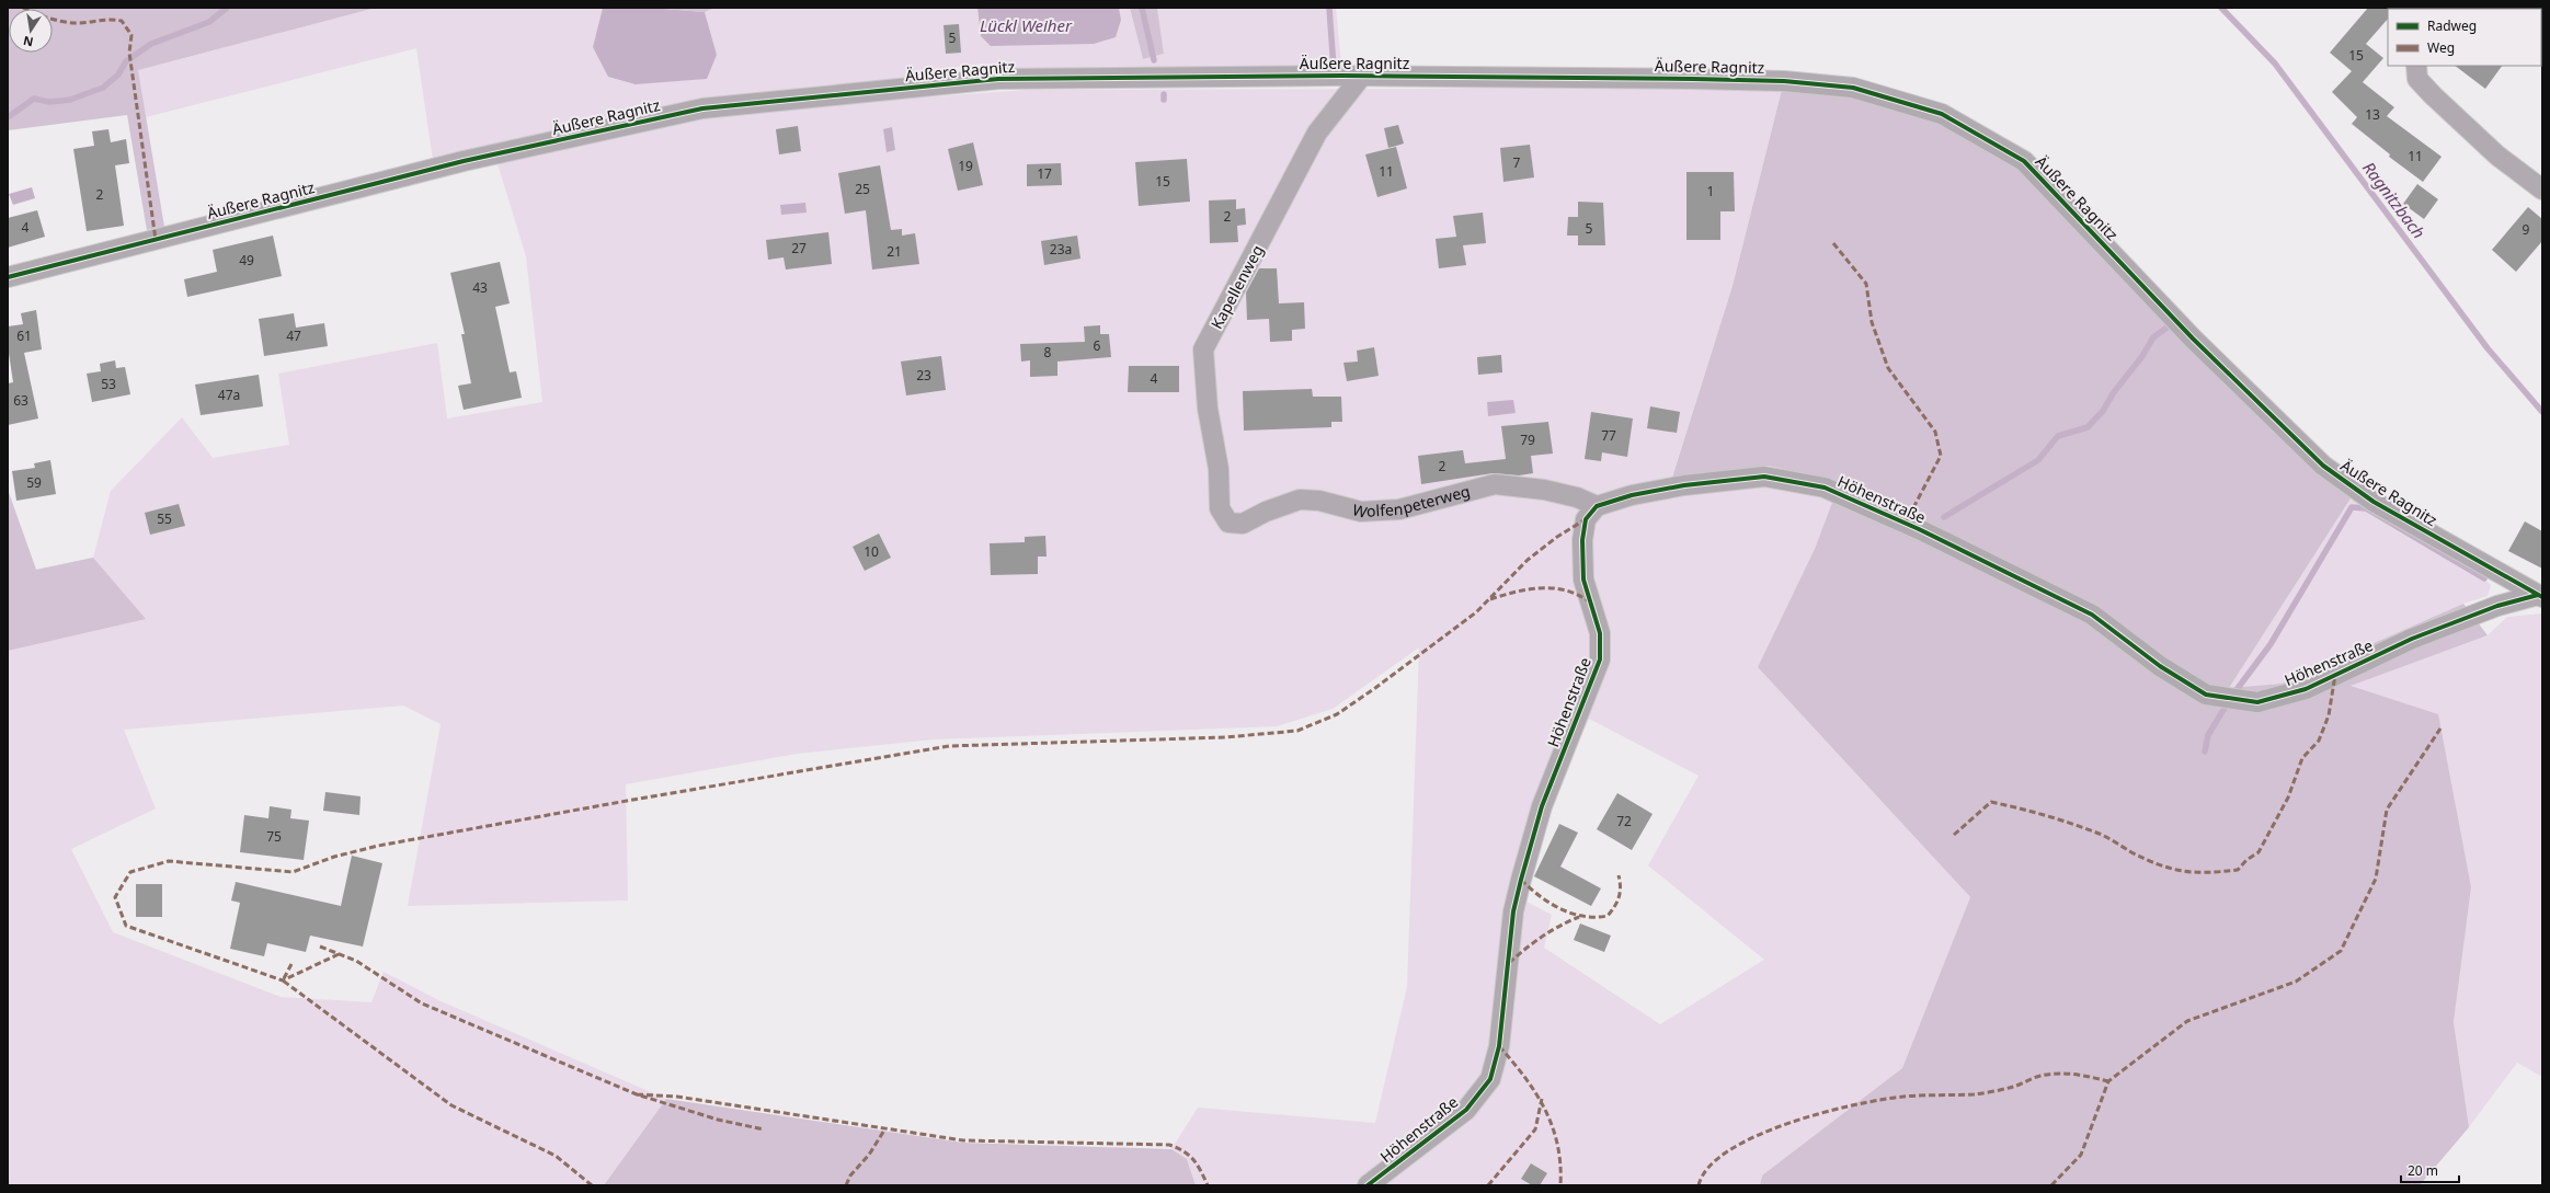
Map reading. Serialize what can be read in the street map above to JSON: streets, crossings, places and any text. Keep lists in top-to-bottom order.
{
  "streets": {
    "street": [
      "Äußere Ragnitz",
      "Kapellenweg",
      "Wolfenpeterweg",
      "Höhenstraße"
    ]
  },
  "crossings": [
    ["Äußere Ragnitz", "Kapellenweg"],
    ["Äußere Ragnitz", "Höhenstraße"],
    ["Kapellenweg", "Wolfenpeterweg"],
    ["Wolfenpeterweg", "Höhenstraße"]
  ],
  "water": ["Lückl Weiher", "Ragnitzbach"],
  "house_numbers": [
    "5",
    "15",
    "13",
    "11",
    "7",
    "19",
    "11",
    "17",
    "15",
    "25",
    "1",
    "2",
    "2",
    "4",
    "5",
    "9",
    "27",
    "23a",
    "21",
    "49",
    "43",
    "61",
    "47",
    "6",
    "8",
    "23",
    "4",
    "53",
    "47a",
    "63",
    "77",
    "79",
    "2",
    "59",
    "55",
    "10",
    "72",
    "75"
  ],
  "legend": ["Radweg", "Weg"],
  "scale_bar": "20 m",
  "north": "bottom"
}
